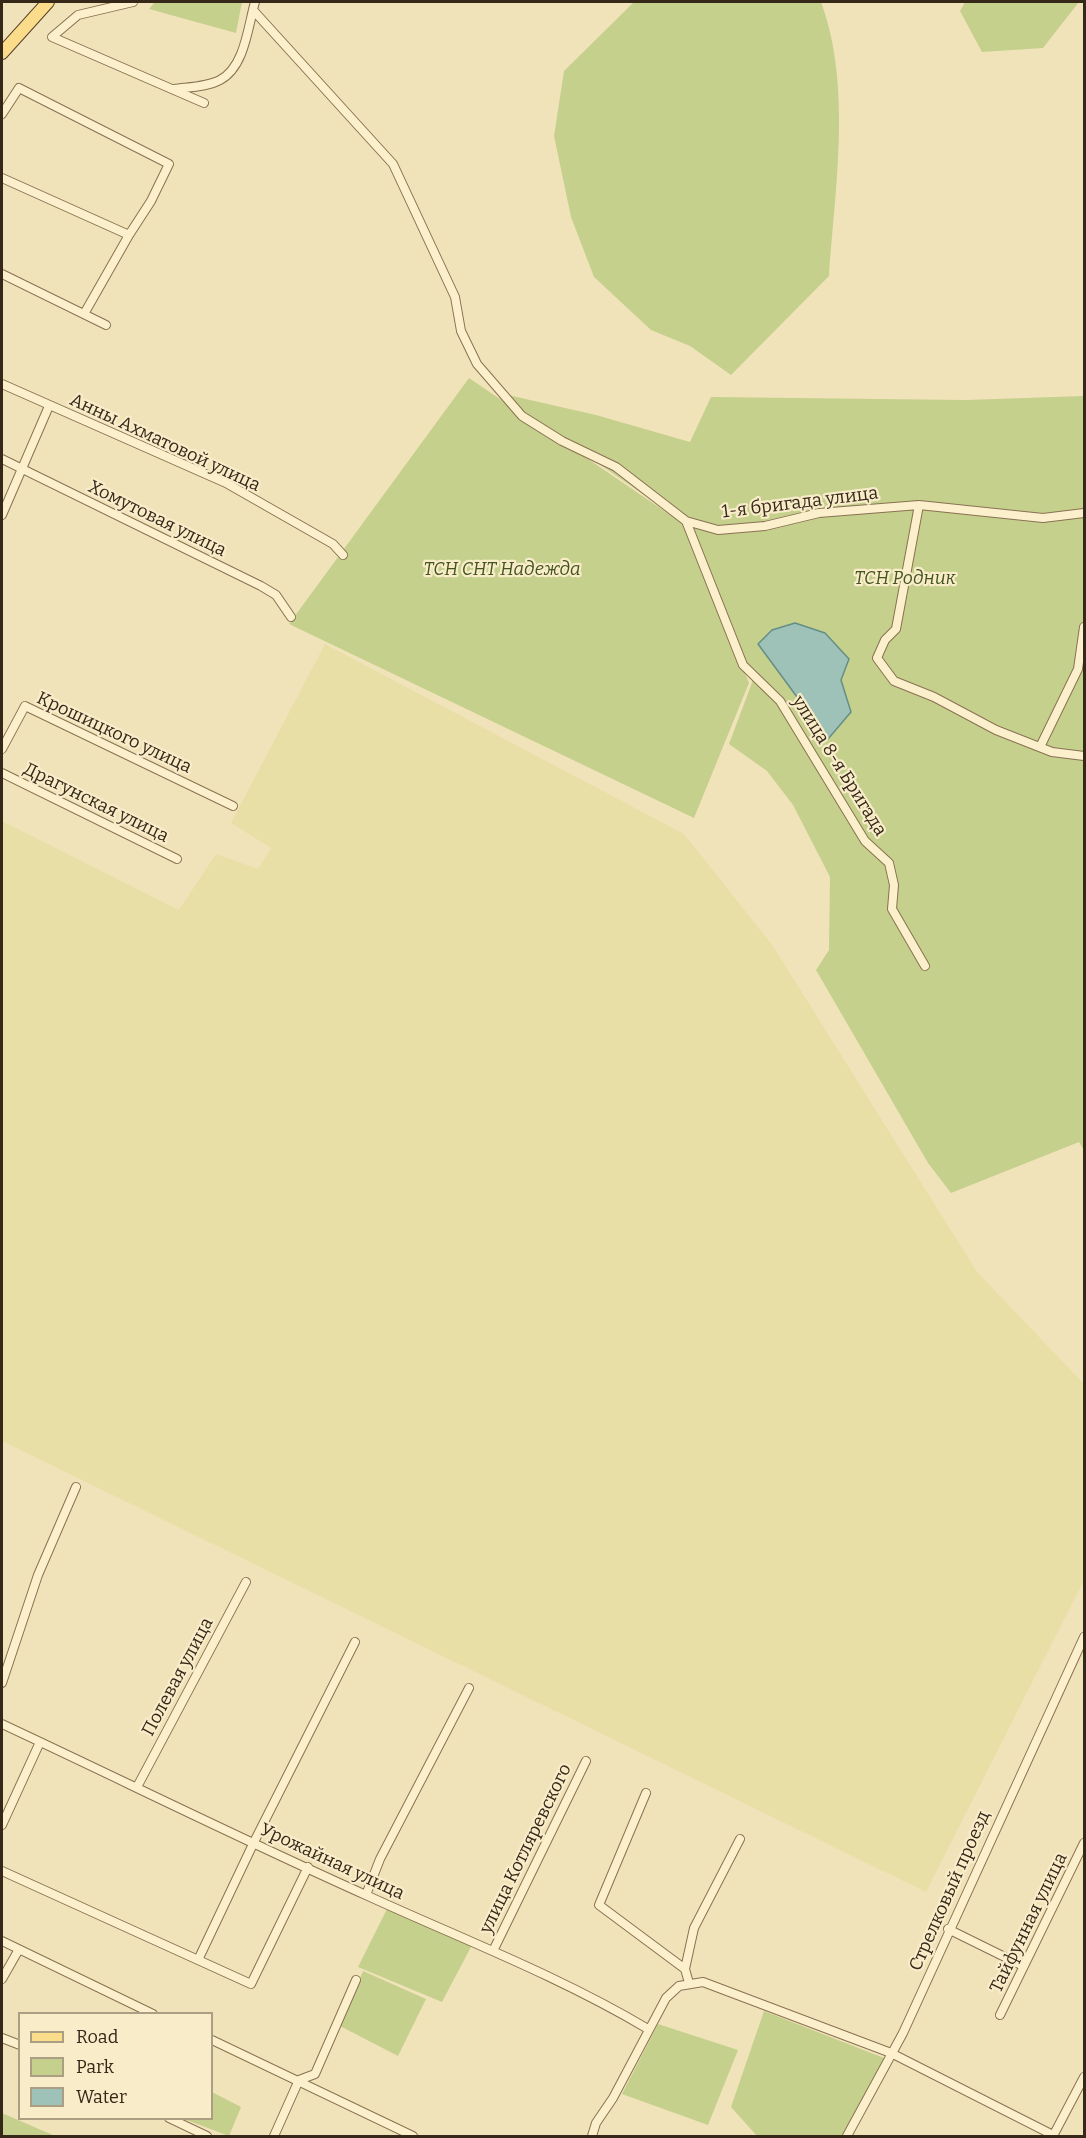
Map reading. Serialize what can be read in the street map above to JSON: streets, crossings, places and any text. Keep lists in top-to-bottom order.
{
  "streets": {
    "street": [
      "Анны Ахматовой улица",
      "1-я бригада улица",
      "Хомутовая улица",
      "Крошицкого улица",
      "улица 8-я Бригада",
      "Драгунская улица",
      "Полевая улица",
      "улица Котляревского",
      "Урожайная улица",
      "Стрелковый проезд",
      "Тайфунная улица"
    ]
  },
  "crossings": [
    ["1-я бригада улица", "улица 8-я Бригада"],
    ["Полевая улица", "Урожайная улица"],
    ["улица Котляревского", "Урожайная улица"]
  ],
  "parks": ["ТСН СНТ Надежда", "ТСН Родник"],
  "legend": ["Road", "Park", "Water"]
}
